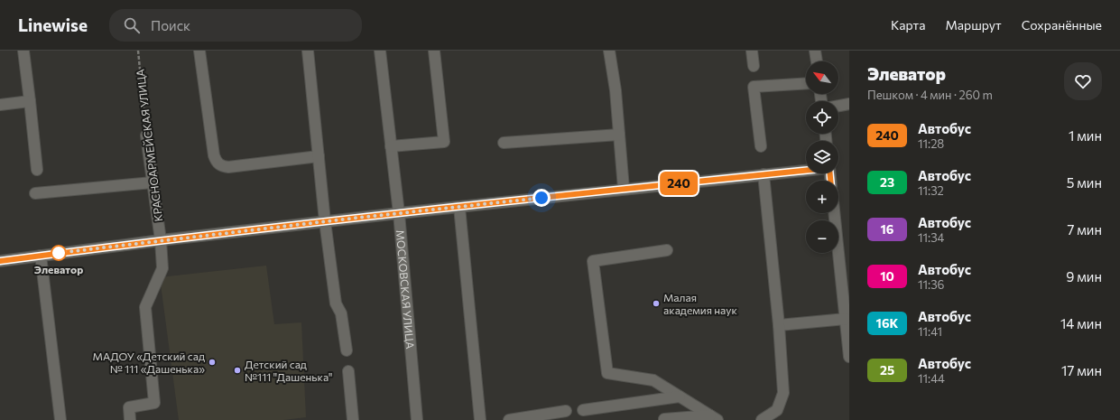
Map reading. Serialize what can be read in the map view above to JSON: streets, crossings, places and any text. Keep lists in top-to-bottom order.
{
  "streets": {
    "street": ["КРАСНОАРМЕЙСКАЯ УЛИЦА", "МОСКОВСКАЯ УЛИЦА"]
  },
  "places": [
    "Элеватор",
    "Малая академия наук",
    "МАДОУ «Детский сад № 111 «Дашенька»",
    "Детский сад №111 \"Дашенька\""
  ],
  "lines": ["bus line 240"],
  "north": "top left",
  "page": {
    "header": "Linewise",
    "search": "Поиск",
    "nav": ["Карта", "Маршрут", "Сохранённые"],
    "on_map": "240",
    "heading": ["Элеватор", "Пешком · 4 мин · 260 m"],
    "map_buttons": ["+", "−"],
    "list": [
      {
        "mark": "240",
        "name": "Автобус",
        "note": "11:28",
        "value": "1 мин"
      },
      {
        "mark": "23",
        "name": "Автобус",
        "note": "11:32",
        "value": "5 мин"
      },
      {
        "mark": "16",
        "name": "Автобус",
        "note": "11:34",
        "value": "7 мин"
      },
      {
        "mark": "10",
        "name": "Автобус",
        "note": "11:36",
        "value": "9 мин"
      },
      {
        "mark": "16К",
        "name": "Автобус",
        "note": "11:41",
        "value": "14 мин"
      },
      {
        "mark": "25",
        "name": "Автобус",
        "note": "11:44",
        "value": "17 мин"
      }
    ]
  }
}
